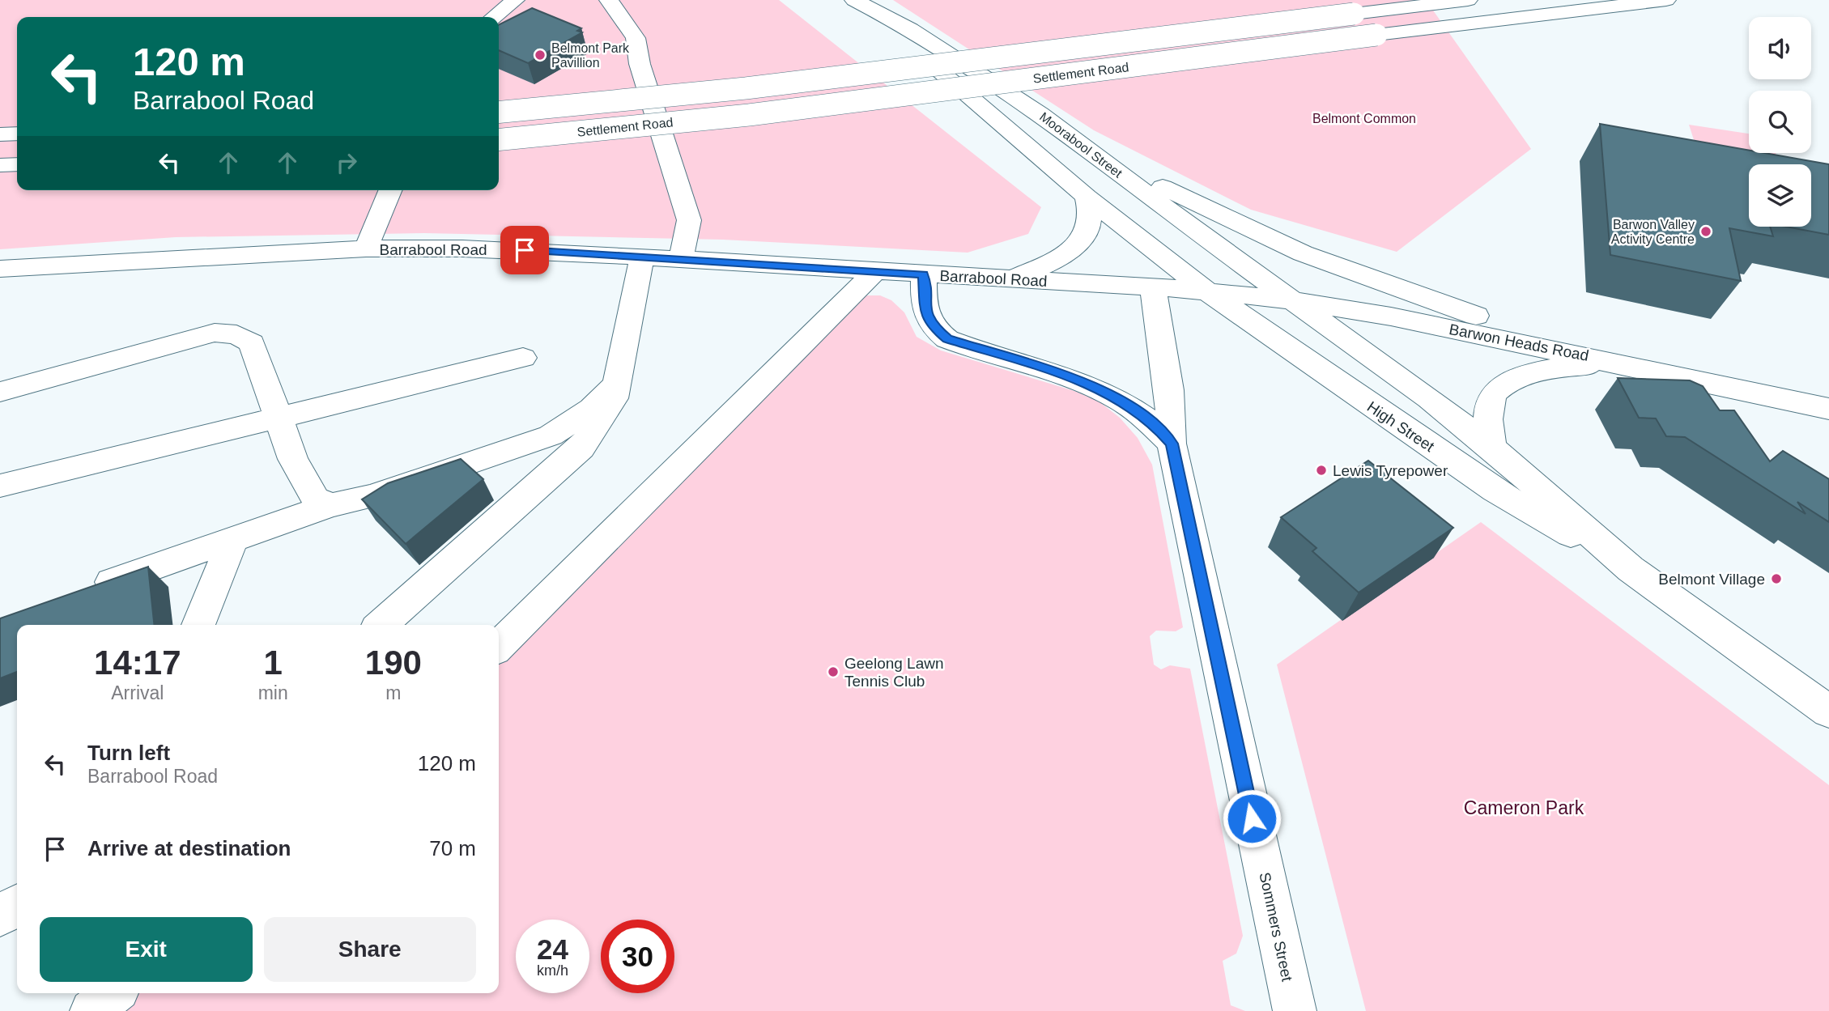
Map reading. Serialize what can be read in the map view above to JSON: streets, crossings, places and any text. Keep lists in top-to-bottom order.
{
  "streets": {
    "main road": [
      "Settlement Road",
      "Moorabool Street",
      "Barrabool Road",
      "Barwon Heads Road",
      "High Street",
      "Sommers Street"
    ]
  },
  "crossings": [
    ["Moorabool Street", "Barrabool Road"],
    ["Moorabool Street", "Barwon Heads Road"],
    ["Moorabool Street", "High Street"],
    ["Barrabool Road", "Barwon Heads Road"],
    ["Barrabool Road", "High Street"],
    ["Barrabool Road", "Sommers Street"],
    ["Barwon Heads Road", "High Street"]
  ],
  "parks": ["Belmont Common", "Cameron Park"],
  "places": [
    "Belmont Park Pavillion",
    "Barwon Valley Activity Centre",
    "Lewis Tyrepower",
    "Belmont Village",
    "Geelong Lawn Tennis Club"
  ],
  "page": {
    "turn": ["120 m", "Barrabool Road"],
    "eta": [
      "14:17",
      "Arrival",
      "1",
      "min",
      "190",
      "m"
    ],
    "list": [
      {
        "name": "Turn left",
        "note": "Barrabool Road",
        "value": "120 m"
      },
      {
        "name": "Arrive at destination",
        "value": "70 m"
      }
    ],
    "buttons": ["Exit", "Share"],
    "speed": "24 km/h",
    "limit": "30"
  }
}
